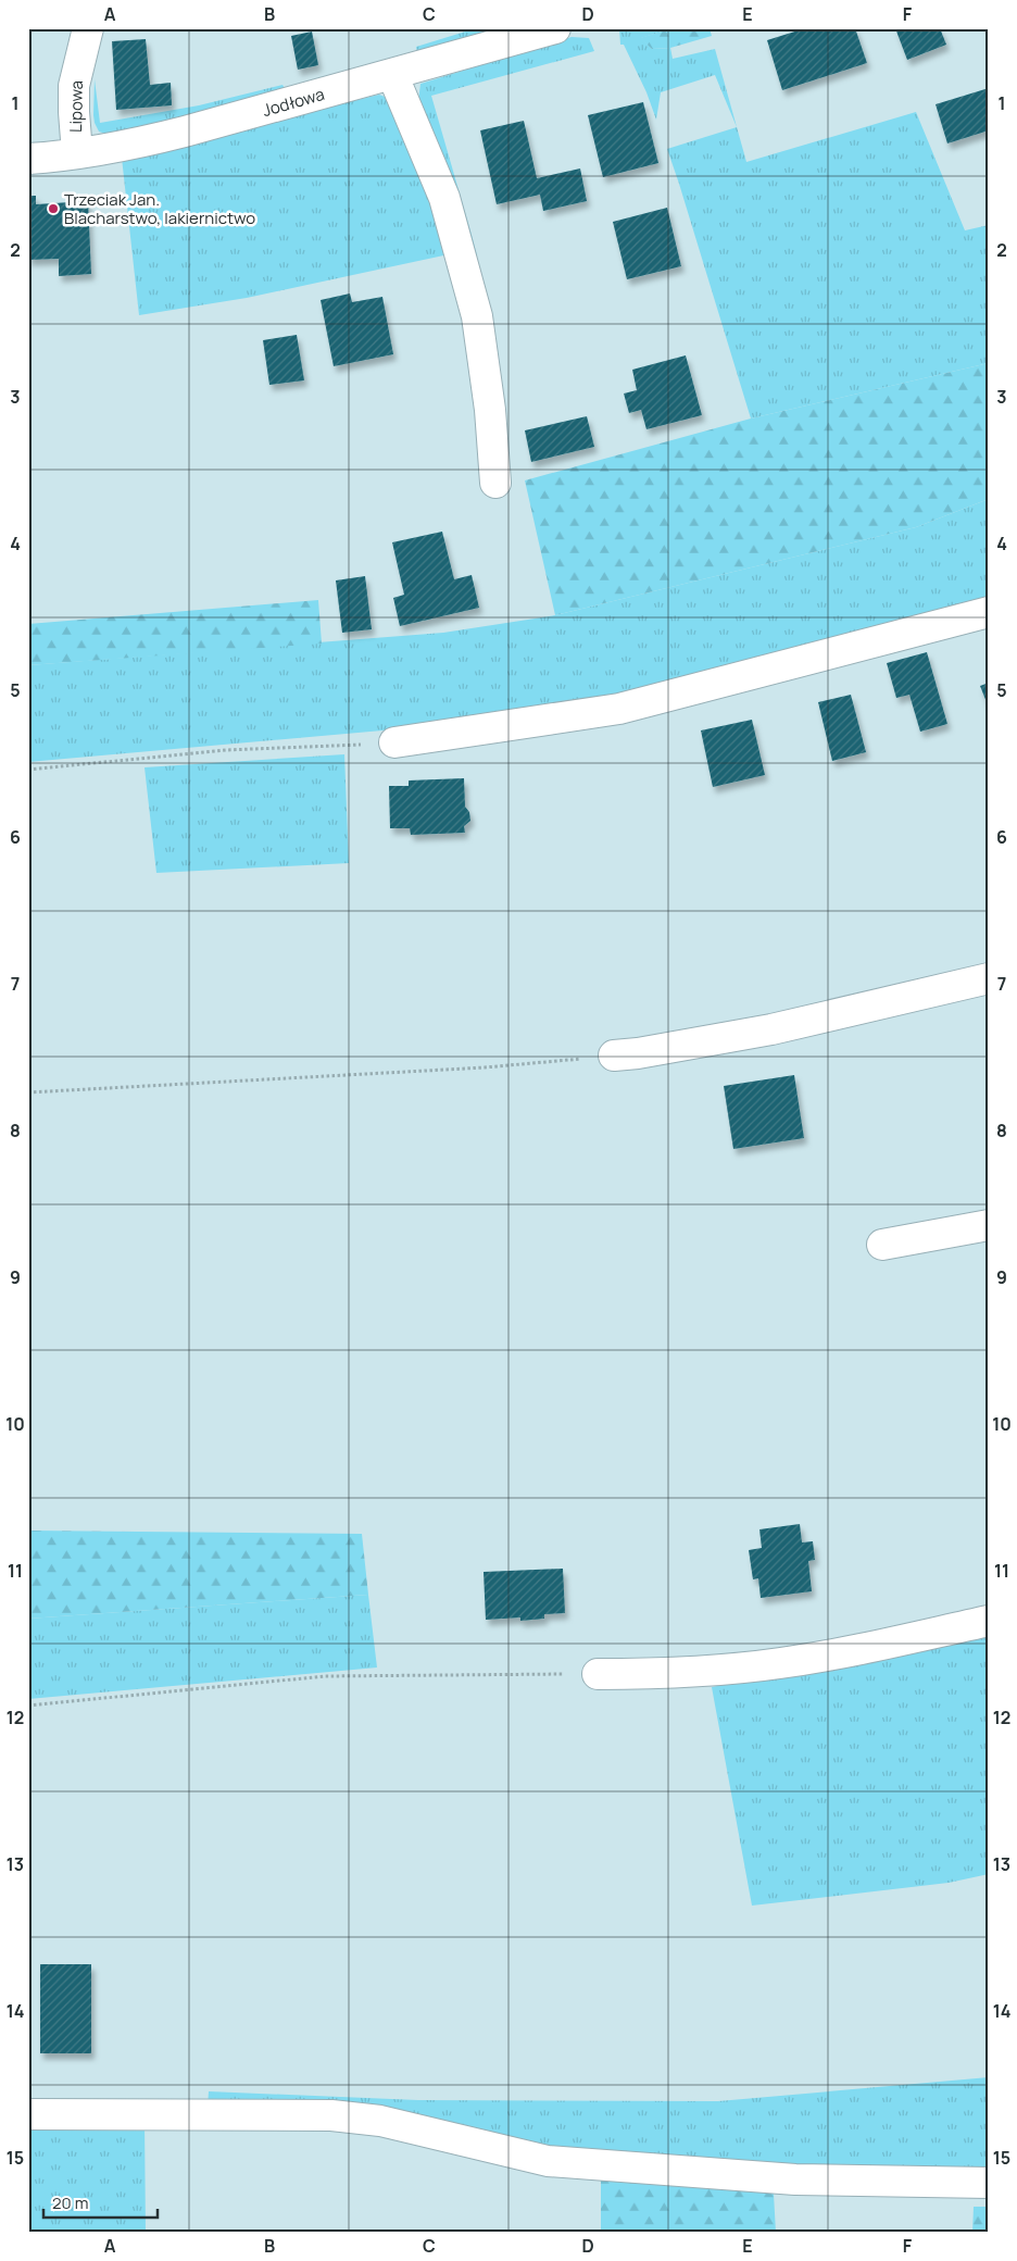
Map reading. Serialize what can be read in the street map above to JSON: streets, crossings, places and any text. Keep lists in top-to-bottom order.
{
  "streets": {
    "street": ["Jodłowa", "Lipowa"]
  },
  "crossings": [
    ["Jodłowa", "Lipowa"]
  ],
  "places": ["Trzeciak Jan. Blacharstwo, lakiernictwo"],
  "scale_bar": "20 m",
  "grid": {
    "columns": [
      "A",
      "B",
      "C",
      "D",
      "E",
      "F"
    ],
    "rows": [
      "1",
      "2",
      "3",
      "4",
      "5",
      "6",
      "7",
      "8",
      "9",
      "10",
      "11",
      "12",
      "13",
      "14",
      "15"
    ]
  }
}
